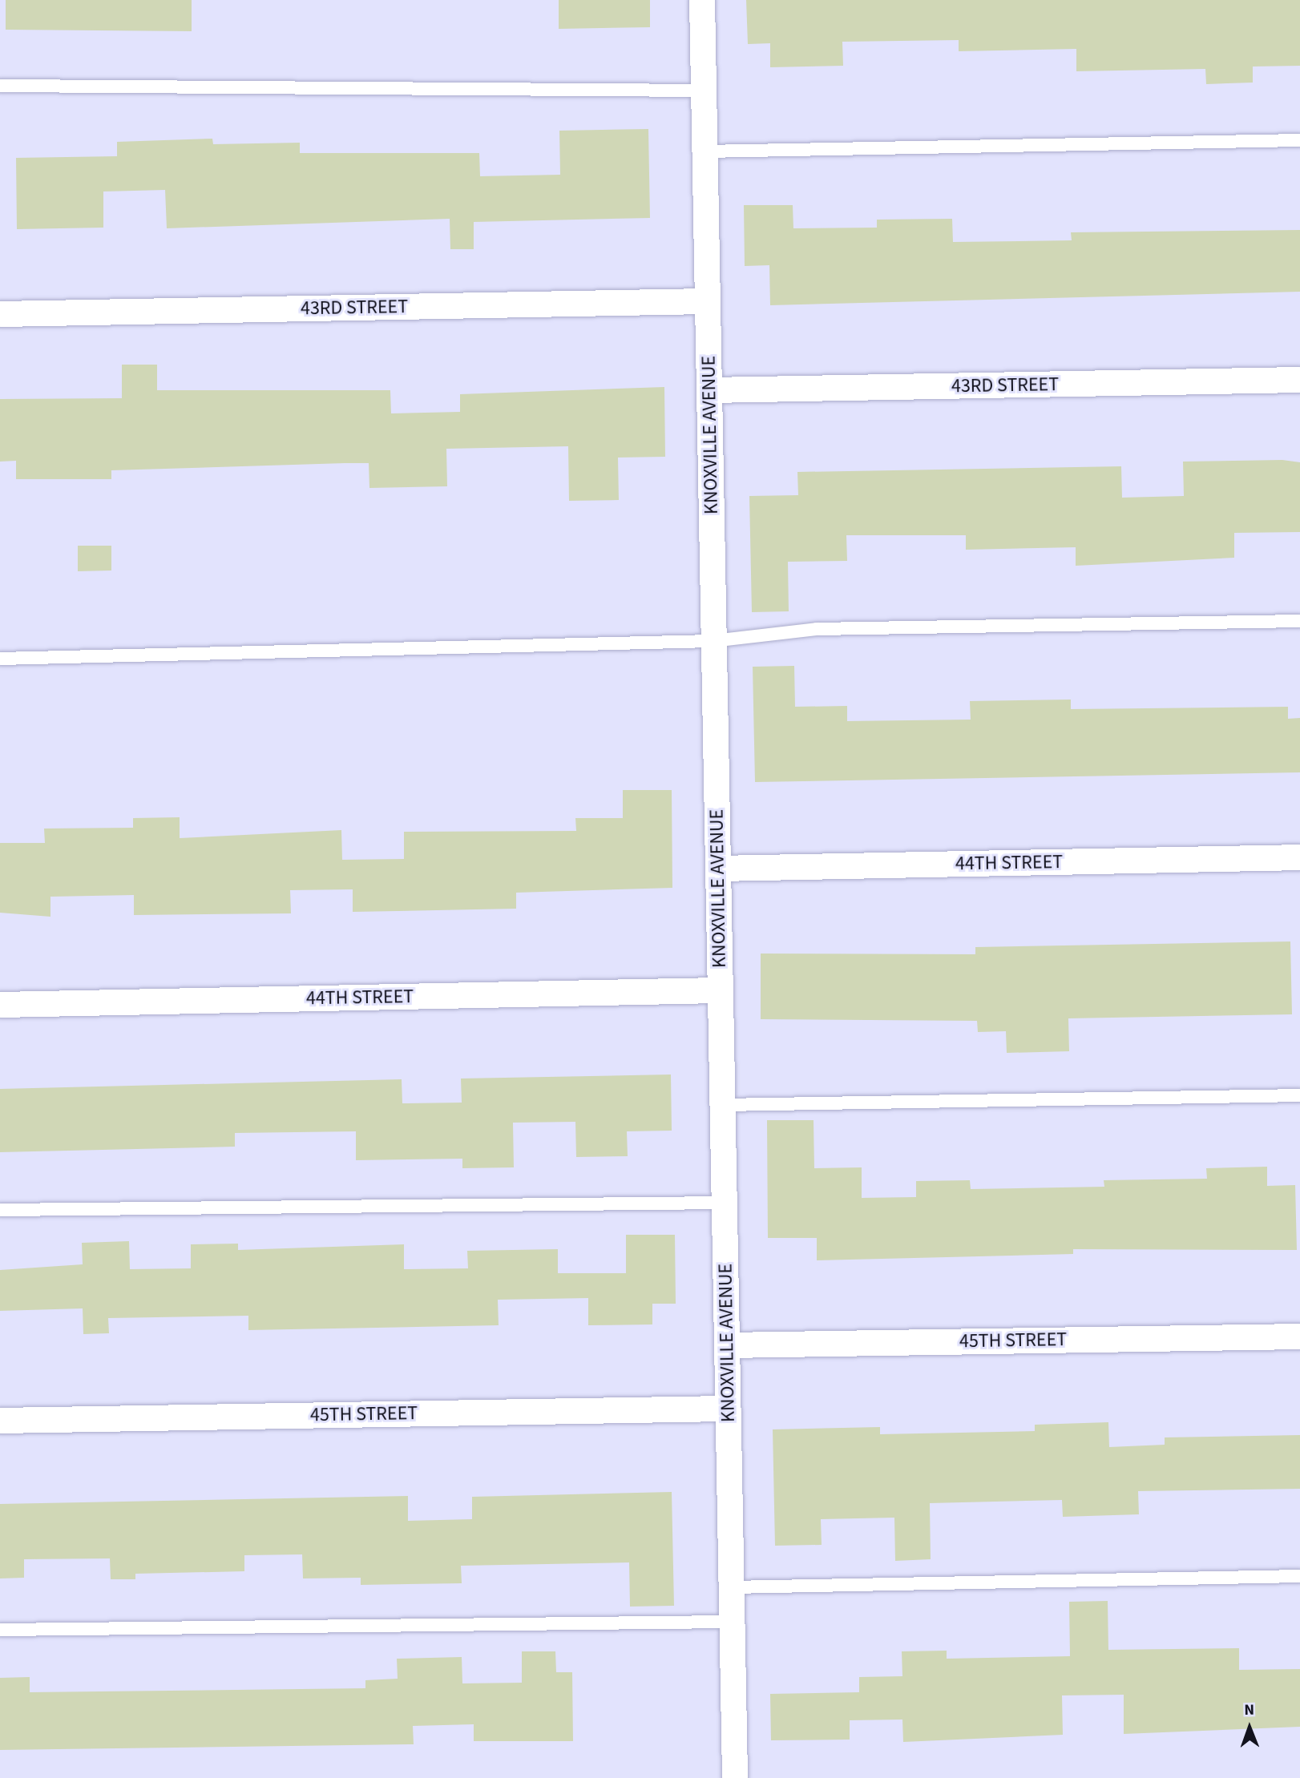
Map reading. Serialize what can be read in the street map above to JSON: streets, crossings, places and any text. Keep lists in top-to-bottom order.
{
  "streets": {
    "street": [
      "43RD STREET",
      "KNOXVILLE AVENUE",
      "44TH STREET",
      "45TH STREET"
    ]
  },
  "crossings": [
    ["43RD STREET", "KNOXVILLE AVENUE"],
    ["KNOXVILLE AVENUE", "44TH STREET"],
    ["KNOXVILLE AVENUE", "45TH STREET"]
  ],
  "north": "top"
}
